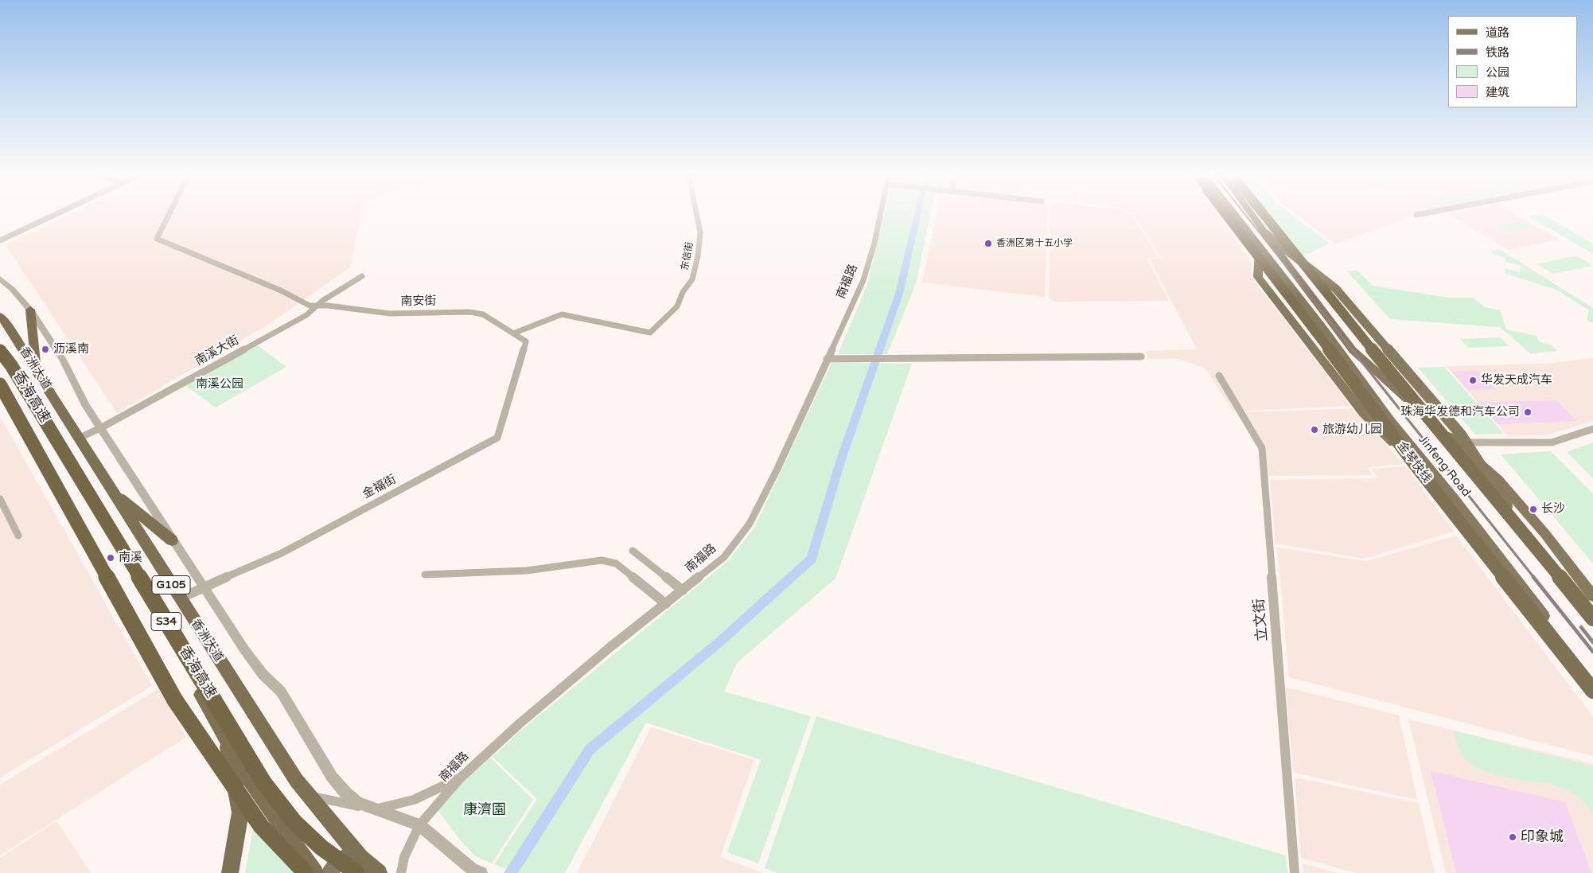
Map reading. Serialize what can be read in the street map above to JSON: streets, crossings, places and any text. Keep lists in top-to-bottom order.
{
  "streets": {
    "highway": [
      "香洲大道",
      "香海高速",
      "金琴快线",
      "G105",
      "S34"
    ],
    "main road": ["Jinfeng Road"],
    "street": [
      "东信街",
      "南福路",
      "南安街",
      "南溪大街",
      "金福街",
      "立文街"
    ]
  },
  "crossings": [
    ["东信街", "南安街"],
    ["南安街", "南溪大街"],
    ["南安街", "金福街"],
    ["南溪大街", "香洲大道"],
    ["香洲大道", "香海高速"],
    ["香洲大道", "金福街"]
  ],
  "parks": ["南溪公园", "康濟園"],
  "places": [
    "香洲区第十五小学",
    "沥溪南",
    "华发天成汽车",
    "珠海华发德和汽车公司",
    "旅游幼儿园",
    "长沙",
    "南溪",
    "印象城"
  ],
  "legend": [
    "道路",
    "铁路",
    "公园",
    "建筑"
  ]
}
